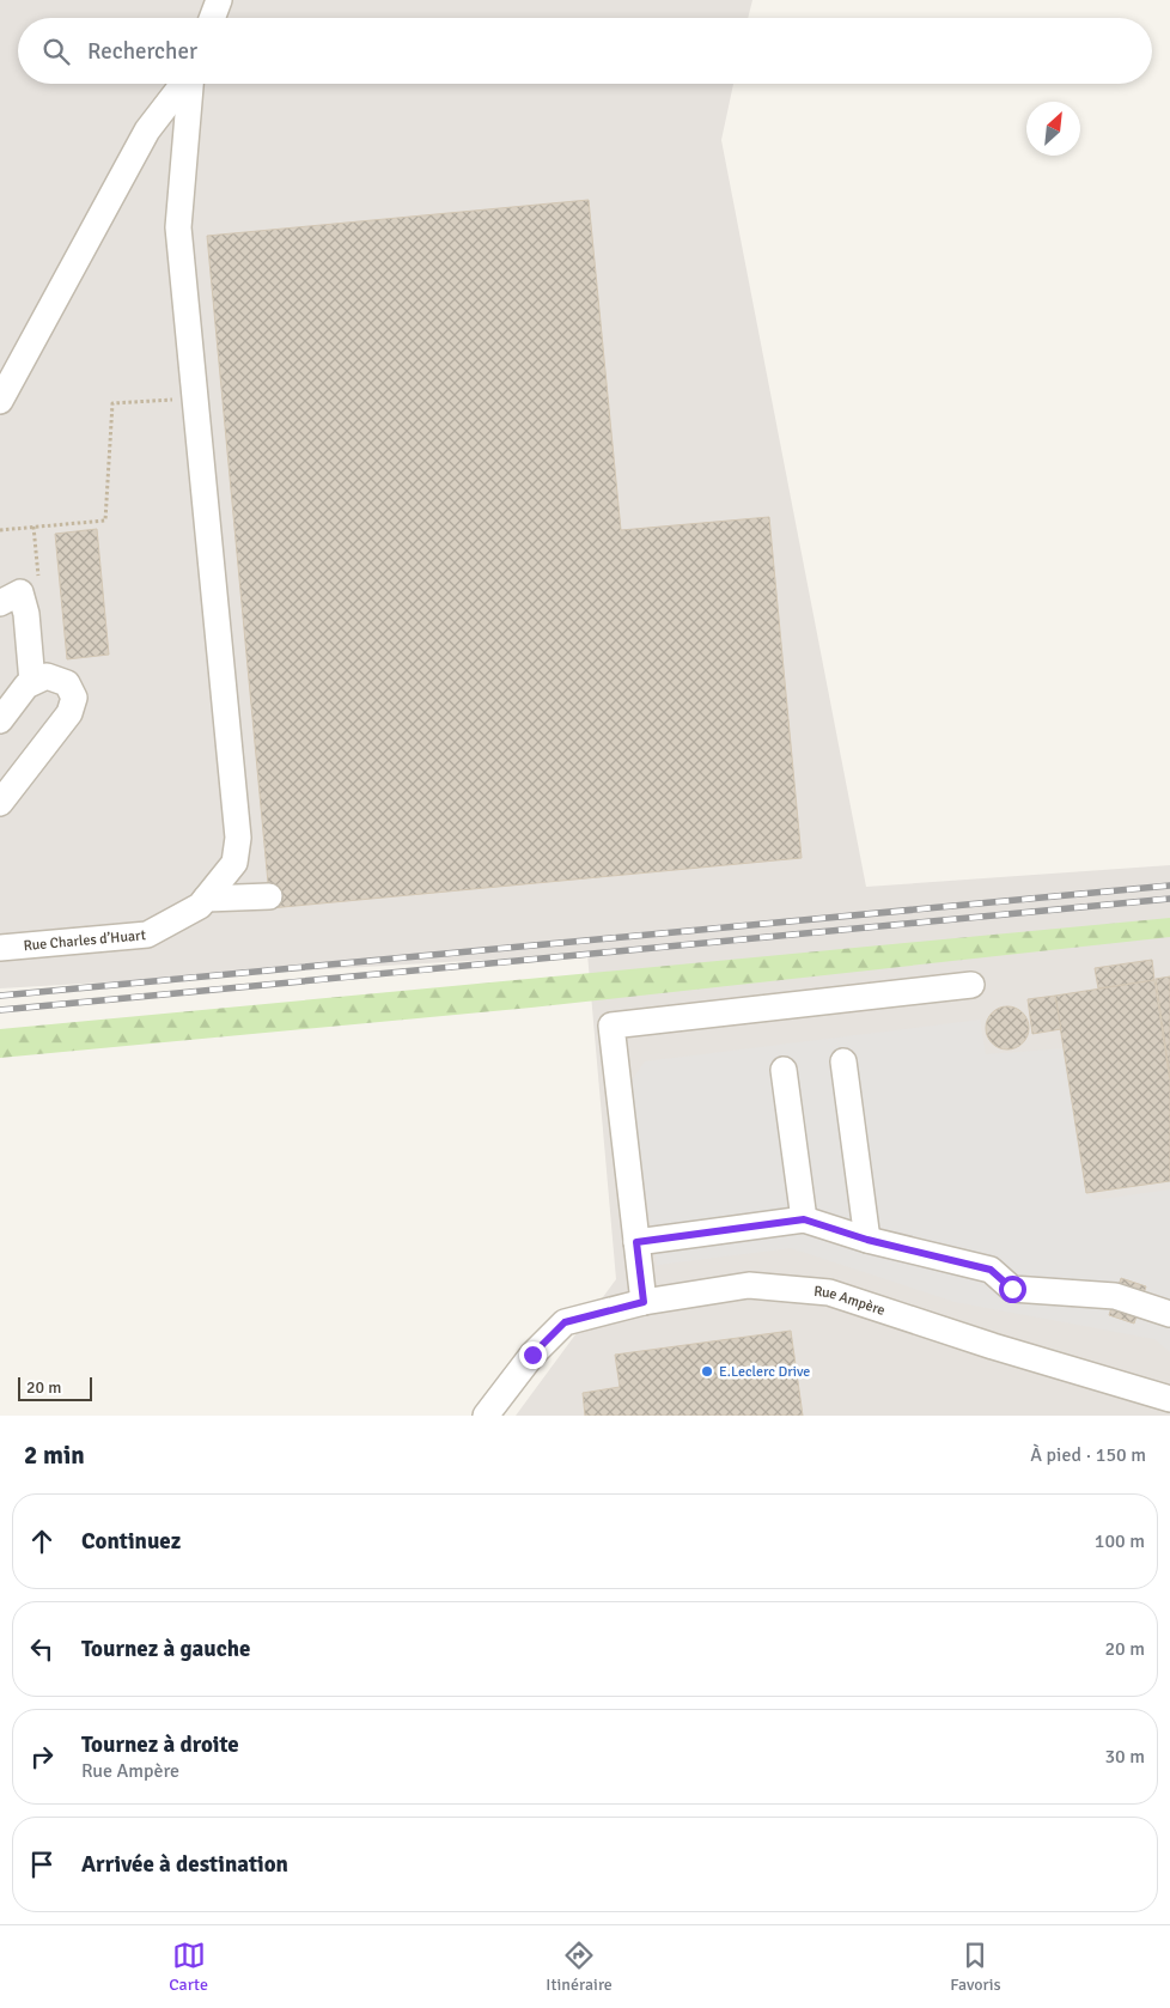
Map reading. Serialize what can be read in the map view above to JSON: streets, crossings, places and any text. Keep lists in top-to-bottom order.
{
  "streets": {
    "street": ["Rue Charles d’Huart", "Rue Ampère"]
  },
  "places": ["E.Leclerc Drive"],
  "scale_bar": "20 m",
  "north": "top right",
  "page": {
    "search": "Rechercher",
    "scale": "20 m",
    "heading": ["2 min", "À pied · 150 m"],
    "list": [
      ["Continuez", "100 m"],
      ["Tournez à gauche", "20 m"],
      ["Tournez à droite", "Rue Ampère", "30 m"],
      "Arrivée à destination"
    ],
    "nav": ["Carte", "Itinéraire", "Favoris"]
  }
}
